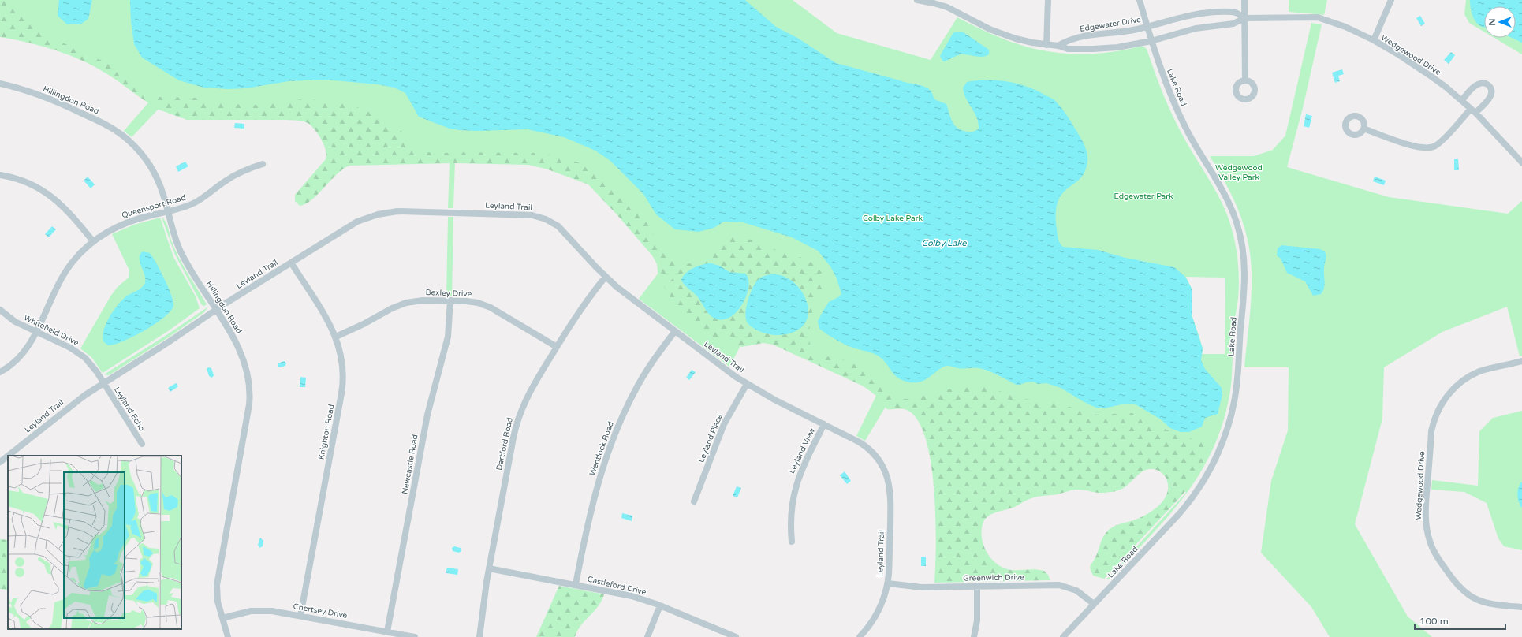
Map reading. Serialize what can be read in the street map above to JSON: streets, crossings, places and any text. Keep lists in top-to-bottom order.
{
  "streets": {
    "street": [
      "Edgewater Drive",
      "Wedgewood Drive",
      "Lake Road",
      "Hillingdon Road",
      "Queensport Road",
      "Leyland Trail",
      "Bexley Drive",
      "Whitefield Drive",
      "Leyland Echo",
      "Knighton Road",
      "Leyland Place",
      "Dartford Road",
      "Wentlock Road",
      "Leyland View",
      "Newcastle Road",
      "Greenwich Drive",
      "Castleford Drive",
      "Chertsey Drive"
    ]
  },
  "crossings": [
    ["Edgewater Drive", "Wedgewood Drive"],
    ["Edgewater Drive", "Lake Road"],
    ["Wedgewood Drive", "Lake Road"],
    ["Lake Road", "Greenwich Drive"],
    ["Hillingdon Road", "Queensport Road"],
    ["Hillingdon Road", "Leyland Trail"],
    ["Hillingdon Road", "Chertsey Drive"],
    ["Queensport Road", "Whitefield Drive"],
    ["Leyland Trail", "Whitefield Drive"],
    ["Leyland Trail", "Leyland Echo"],
    ["Leyland Trail", "Knighton Road"],
    ["Leyland Trail", "Leyland Place"],
    ["Leyland Trail", "Dartford Road"],
    ["Leyland Trail", "Wentlock Road"],
    ["Leyland Trail", "Leyland View"],
    ["Leyland Trail", "Greenwich Drive"],
    ["Bexley Drive", "Knighton Road"],
    ["Bexley Drive", "Dartford Road"],
    ["Bexley Drive", "Newcastle Road"],
    ["Whitefield Drive", "Leyland Echo"],
    ["Knighton Road", "Chertsey Drive"],
    ["Dartford Road", "Castleford Drive"],
    ["Wentlock Road", "Castleford Drive"],
    ["Newcastle Road", "Chertsey Drive"]
  ],
  "water": ["Colby Lake"],
  "parks": ["Wedgewood Valley Park", "Edgewater Park", "Colby Lake Park"],
  "scale_bar": "100 m",
  "north": "left"
}
